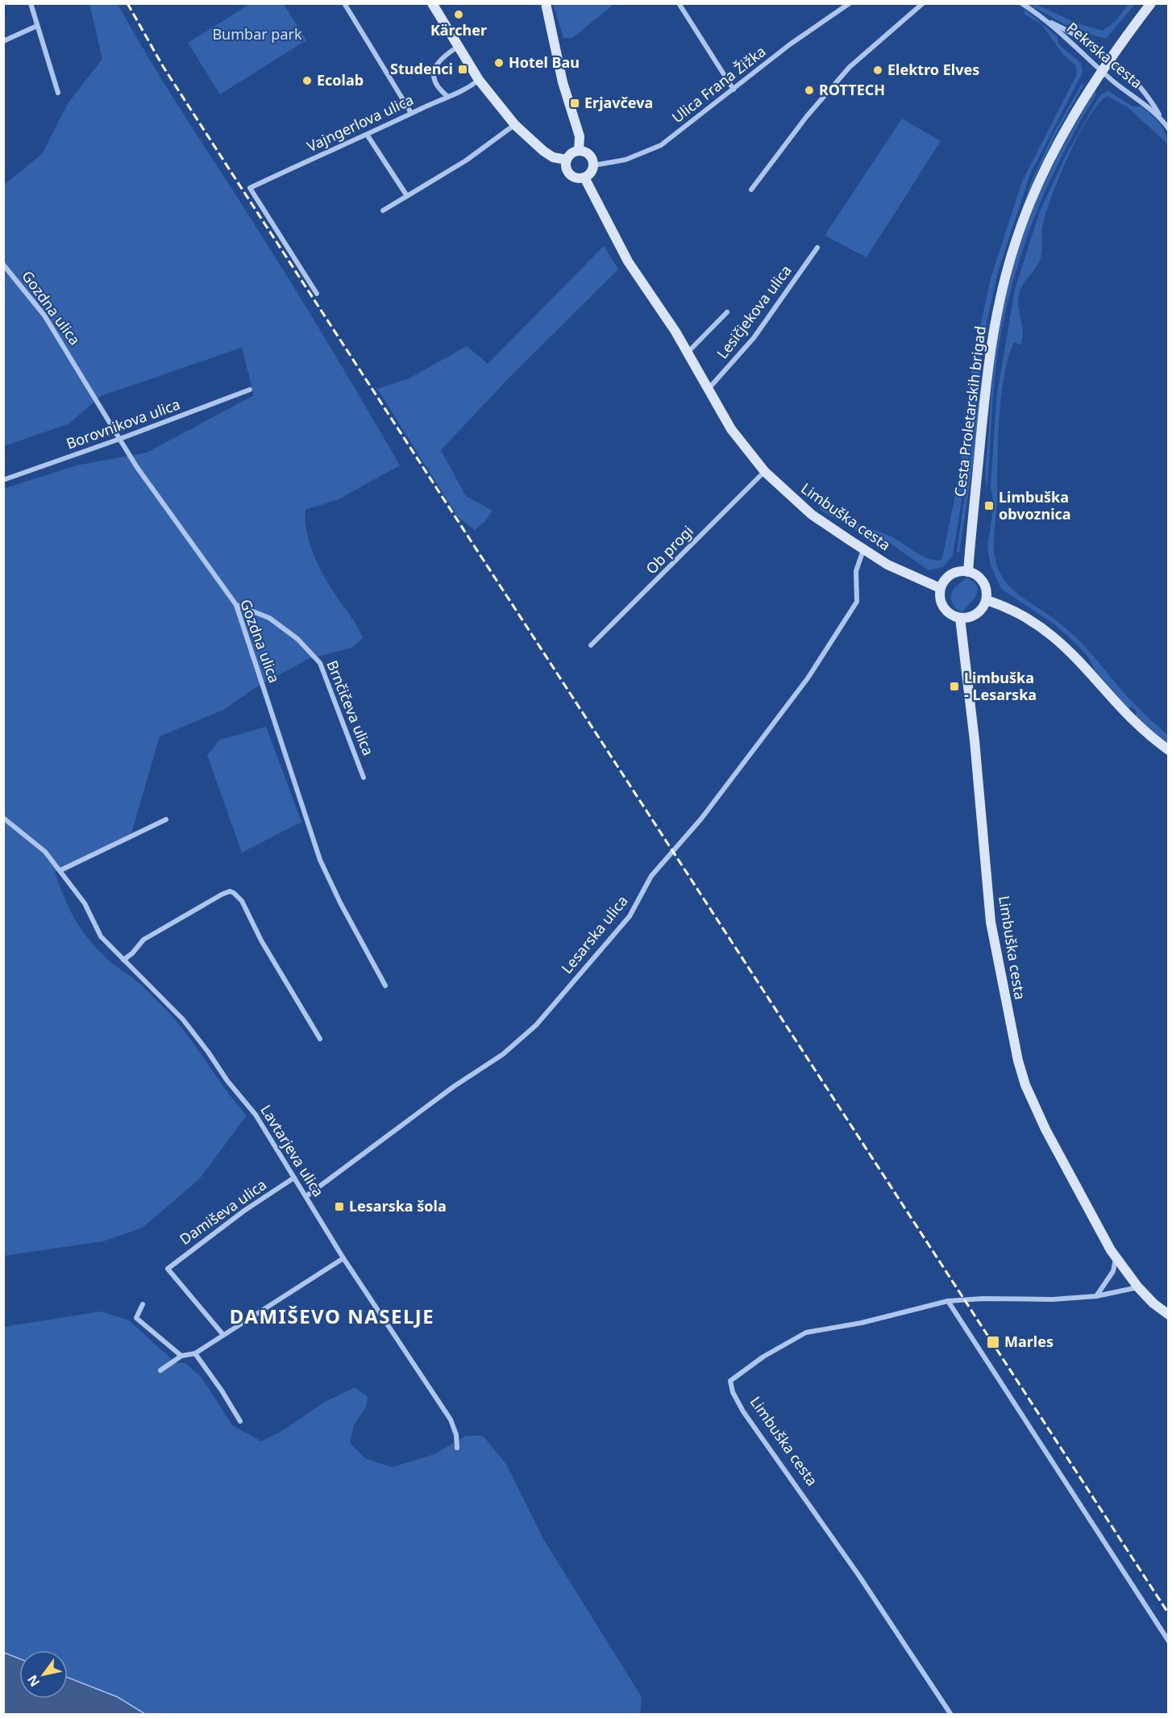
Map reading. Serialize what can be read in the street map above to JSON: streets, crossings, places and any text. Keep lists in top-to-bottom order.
{
  "streets": {
    "main road": ["Cesta Proletarskih brigad", "Limbuška cesta"],
    "street": [
      "Pekrska cesta",
      "Ulica Frana Žižka",
      "Vajngerlova ulica",
      "Gozdna ulica",
      "Lesičjekova ulica",
      "Borovnikova ulica",
      "Ob progi",
      "Brnčičeva ulica",
      "Lesarska ulica",
      "Lavtarjeva ulica",
      "Damiševa ulica"
    ]
  },
  "crossings": [
    ["Pekrska cesta", "Cesta Proletarskih brigad"],
    ["Ulica Frana Žižka", "Limbuška cesta"],
    ["Gozdna ulica", "Borovnikova ulica"],
    ["Gozdna ulica", "Brnčičeva ulica"],
    ["Lesičjekova ulica", "Limbuška cesta"],
    ["Cesta Proletarskih brigad", "Limbuška cesta"],
    ["Limbuška cesta", "Ob progi"],
    ["Limbuška cesta", "Lesarska ulica"],
    ["Lesarska ulica", "Lavtarjeva ulica"],
    ["Lavtarjeva ulica", "Damiševa ulica"]
  ],
  "districts": ["DAMIŠEVO NASELJE"],
  "parks": ["Bumbar park"],
  "places": {
    "other": [
      "Kärcher",
      "Hotel Bau",
      "Elektro Elves",
      "Ecolab",
      "ROTTECH"
    ],
    "transit": [
      "Studenci",
      "Erjavčeva",
      "Limbuška obvoznica",
      "Limbuška - Lesarska",
      "Lesarska šola",
      "Marles"
    ]
  },
  "north": "bottom left"
}
